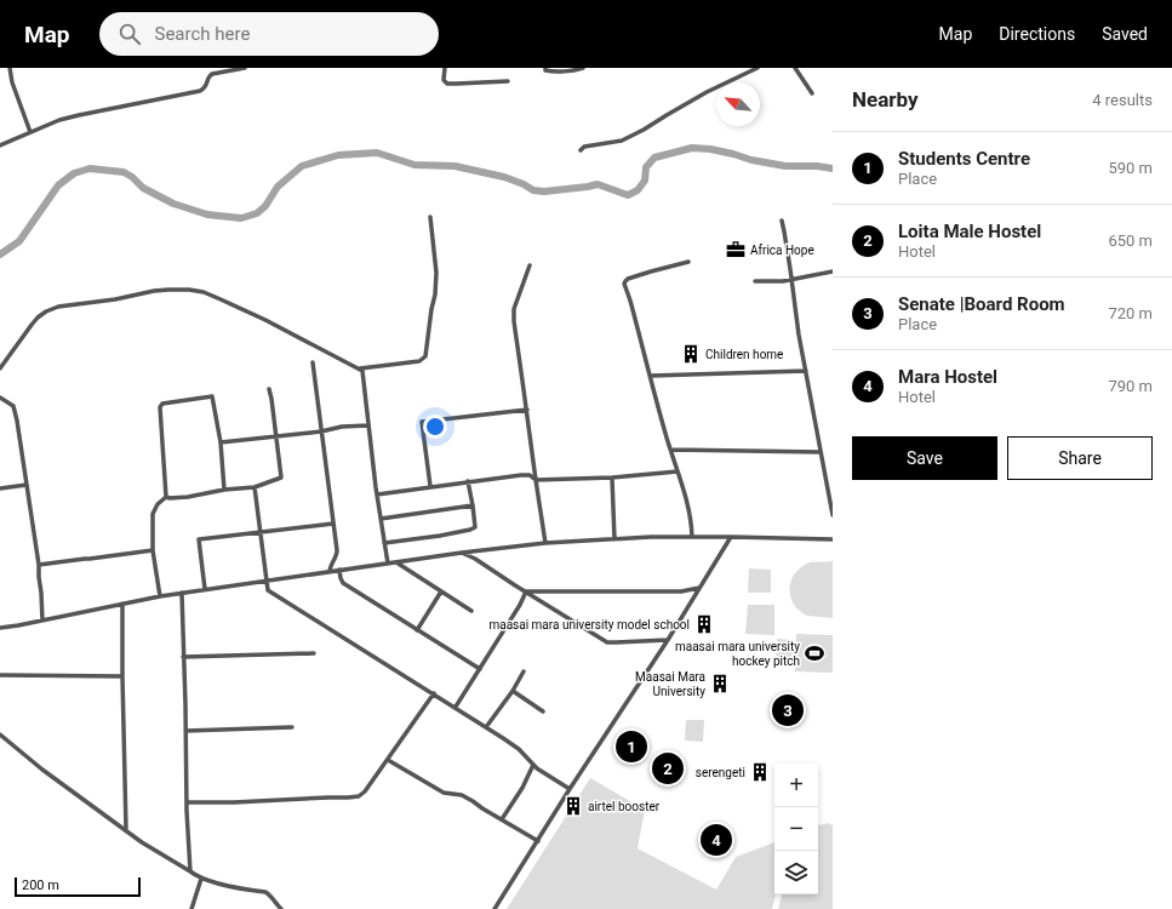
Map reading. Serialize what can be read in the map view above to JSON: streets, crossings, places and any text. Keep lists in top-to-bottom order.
{
  "places": {
    "office": ["Africa Hope"],
    "building": [
      "Children home",
      "maasai mara university model school",
      "Maasai Mara University",
      "serengeti",
      "airtel booster"
    ],
    "sports": ["maasai mara university hockey pitch"]
  },
  "scale_bar": "200 m",
  "north": "top left",
  "page": {
    "header": "Map",
    "search": "Search here",
    "nav": ["Map", "Directions", "Saved"],
    "heading": ["Nearby", "4 results"],
    "list": [
      {
        "mark": "1",
        "name": "Students Centre",
        "note": "Place",
        "value": "590 m"
      },
      {
        "mark": "2",
        "name": "Loita Male Hostel",
        "note": "Hotel",
        "value": "650 m"
      },
      {
        "mark": "3",
        "name": "Senate |Board Room",
        "note": "Place",
        "value": "720 m"
      },
      {
        "mark": "4",
        "name": "Mara Hostel",
        "note": "Hotel",
        "value": "790 m"
      }
    ],
    "buttons": ["Save", "Share"],
    "pins": [
      "3",
      "1",
      "2",
      "4"
    ],
    "map_buttons": ["+", "−"],
    "scale": "200 m"
  }
}
